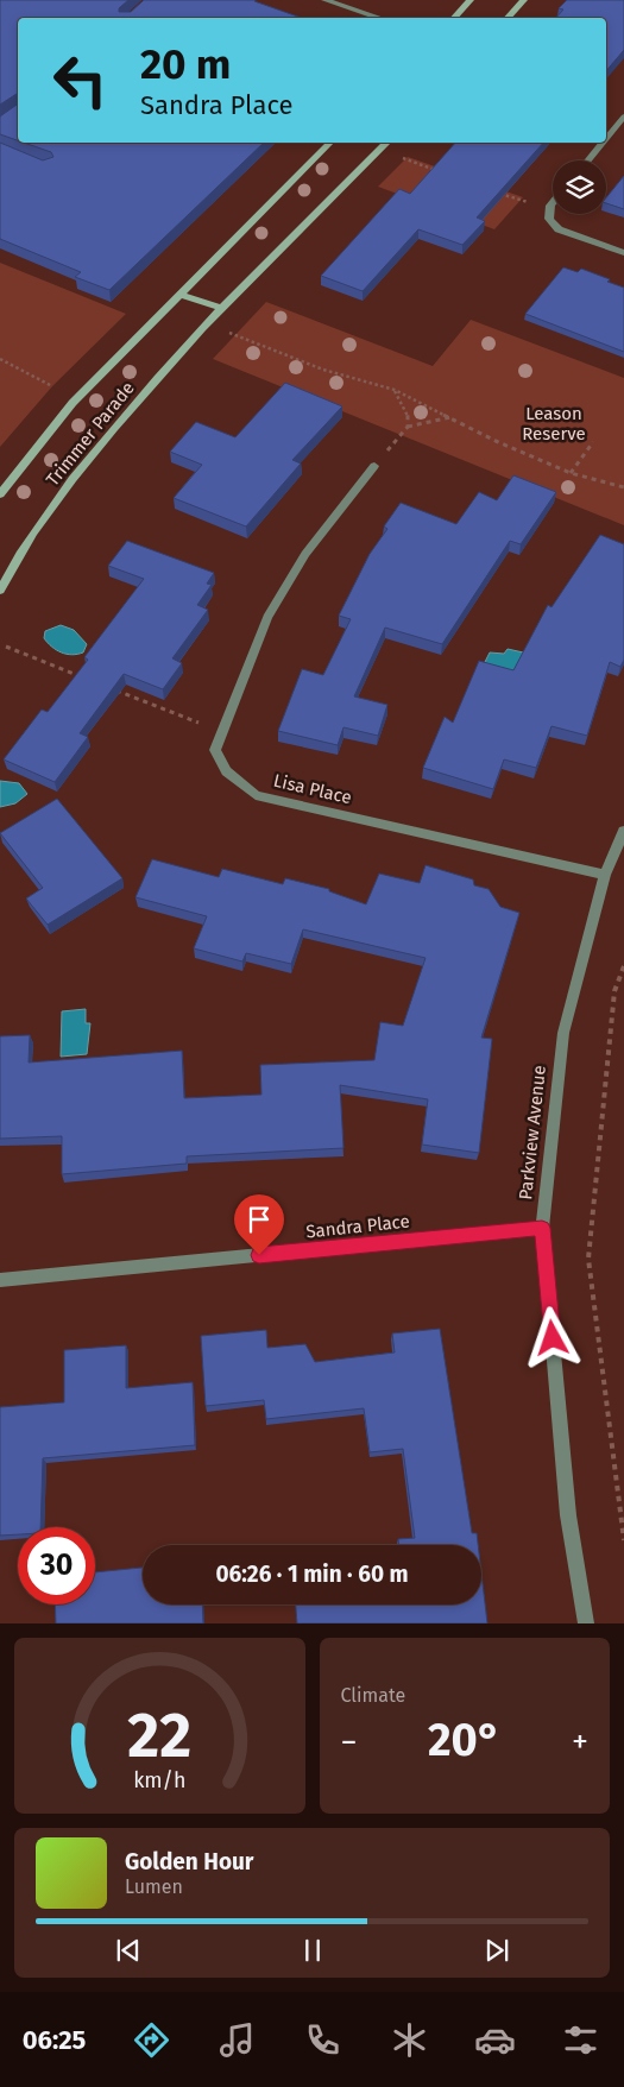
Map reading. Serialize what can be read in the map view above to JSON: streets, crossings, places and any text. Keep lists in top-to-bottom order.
{
  "streets": {
    "main road": ["Trimmer Parade"],
    "street": ["Lisa Place", "Parkview Avenue", "Sandra Place"]
  },
  "crossings": [
    ["Lisa Place", "Parkview Avenue"],
    ["Parkview Avenue", "Sandra Place"]
  ],
  "parks": ["Leason Reserve"],
  "page": {
    "turn": ["20 m", "Sandra Place"],
    "limit": "30",
    "trip": "06:26 · 1 min · 60 m",
    "tile": "Climate",
    "heat": ["−", "20°", "+"],
    "song": ["Golden Hour", "Lumen"],
    "tabs": "06:25",
    "gauge": ["22", "km/h"]
  }
}
